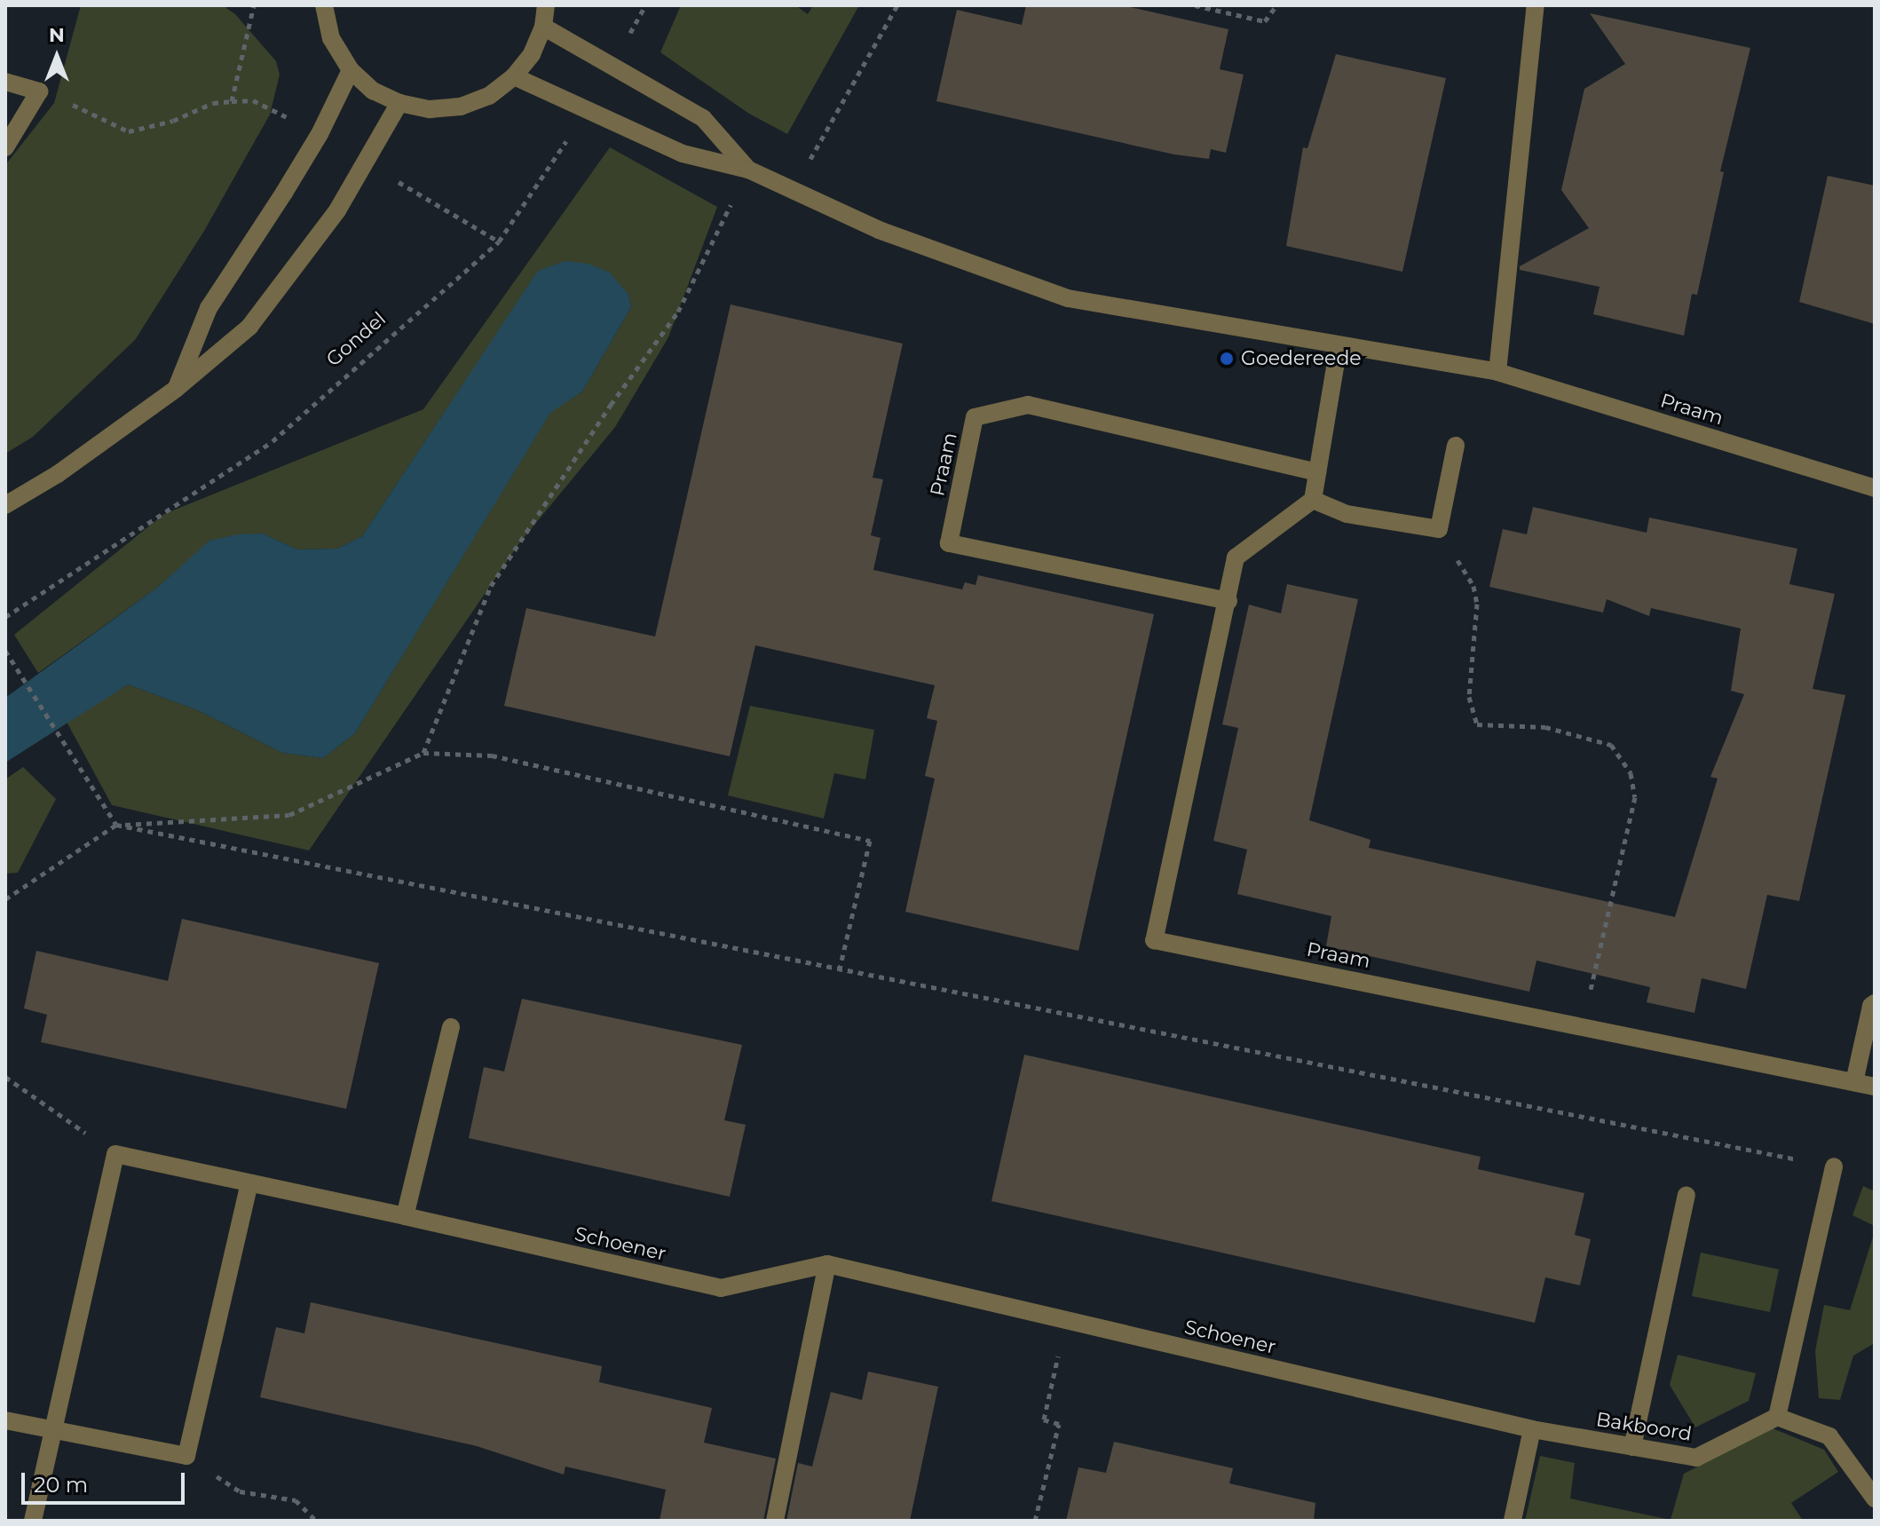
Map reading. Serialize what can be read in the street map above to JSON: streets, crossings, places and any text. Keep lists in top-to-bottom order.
{
  "streets": {
    "street": ["Praam", "Schoener", "Bakboord"],
    "path": ["Gondel"]
  },
  "crossings": [
    ["Gondel", "Praam"],
    ["Schoener", "Bakboord"]
  ],
  "places": ["Goedereede"],
  "scale_bar": "20 m",
  "north": "top"
}
